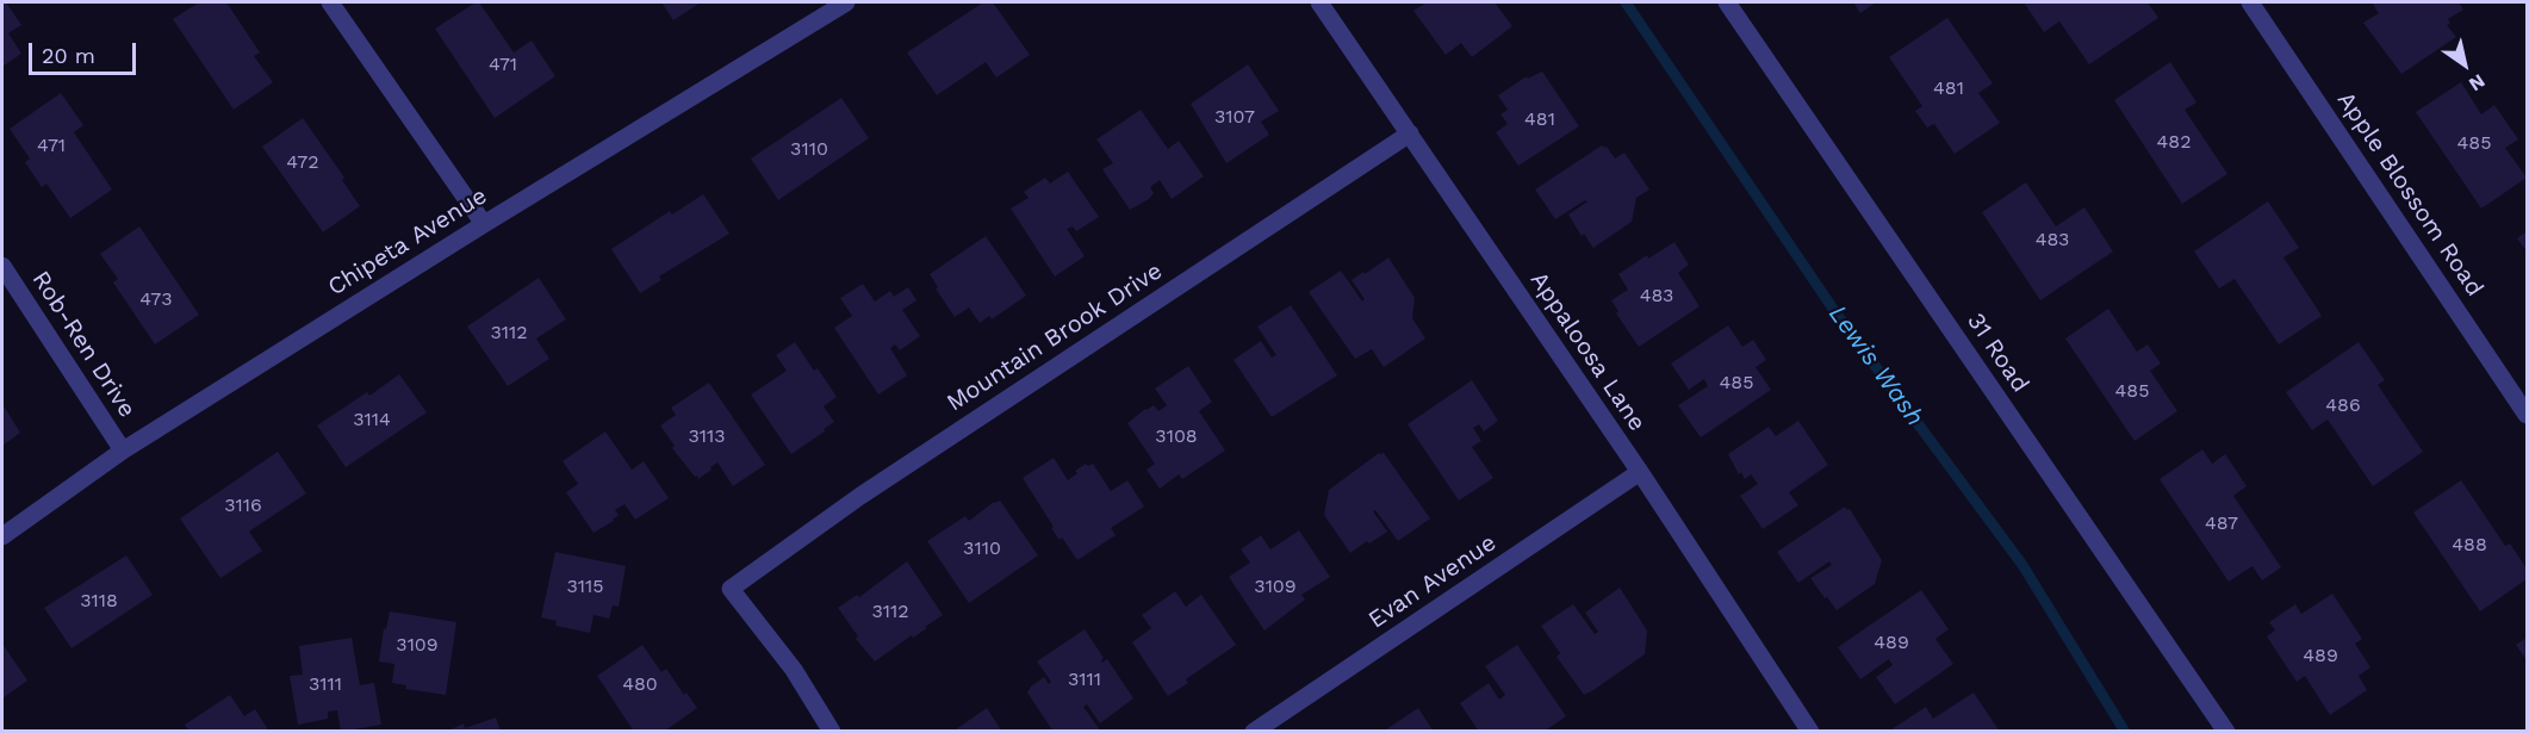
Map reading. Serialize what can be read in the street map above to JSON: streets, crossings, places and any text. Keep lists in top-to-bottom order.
{
  "streets": {
    "street": [
      "Apple Blossom Road",
      "Chipeta Avenue",
      "Mountain Brook Drive",
      "Rob-Ren Drive",
      "Appaloosa Lane",
      "31 Road",
      "Evan Avenue"
    ]
  },
  "crossings": [
    ["Chipeta Avenue", "Rob-Ren Drive"],
    ["Mountain Brook Drive", "Appaloosa Lane"],
    ["Appaloosa Lane", "Evan Avenue"]
  ],
  "water": ["Lewis Wash"],
  "house_numbers": [
    "471",
    "481",
    "3107",
    "481",
    "482",
    "485",
    "471",
    "3110",
    "472",
    "483",
    "483",
    "473",
    "3112",
    "485",
    "485",
    "486",
    "3114",
    "3113",
    "3108",
    "3116",
    "487",
    "488",
    "3110",
    "3115",
    "3109",
    "3118",
    "3112",
    "489",
    "3109",
    "489",
    "3111",
    "3111",
    "480"
  ],
  "scale_bar": "20 m",
  "north": "bottom right"
}
